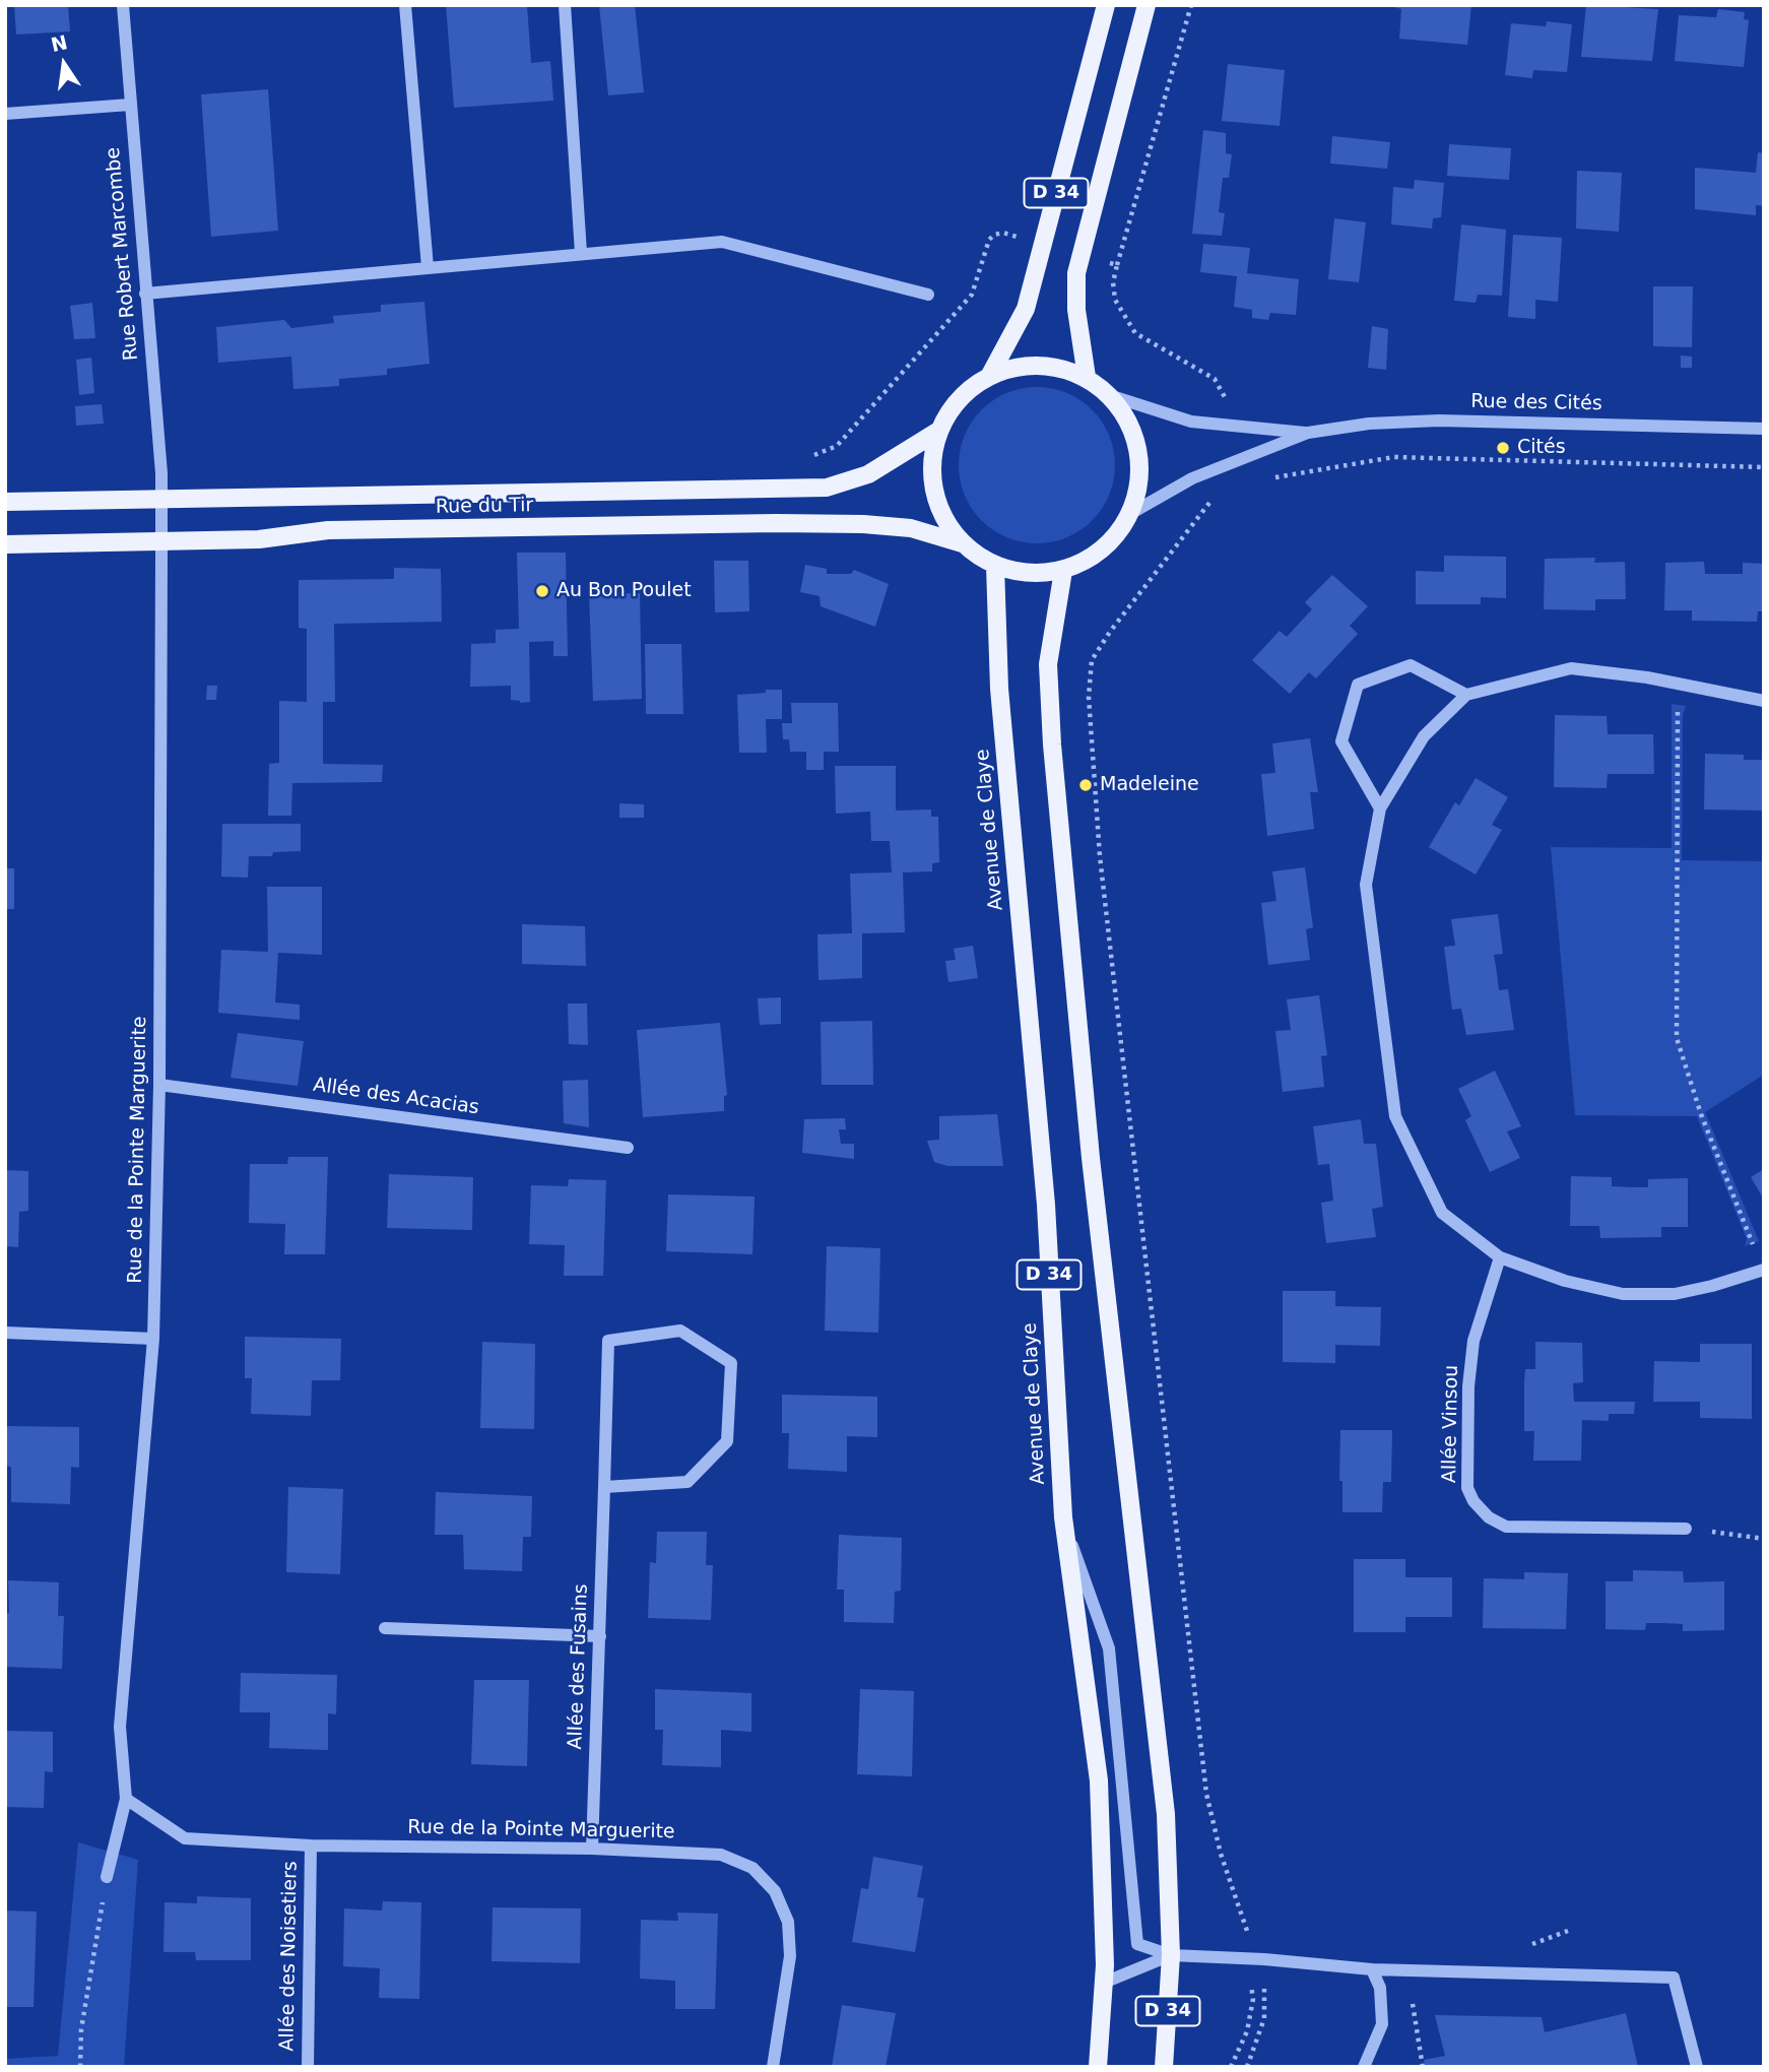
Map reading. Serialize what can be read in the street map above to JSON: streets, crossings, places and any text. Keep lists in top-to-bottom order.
{
  "streets": {
    "main road": ["D 34", "Rue du Tir", "Avenue de Claye"],
    "street": [
      "Rue Robert Marcombe",
      "Rue des Cités",
      "Allée des Acacias",
      "Rue de la Pointe Marguerite",
      "Allée Vinsou",
      "Allée des Fusains",
      "Allée des Noisetiers"
    ]
  },
  "crossings": [
    ["D 34", "Rue des Cités"],
    ["D 34", "Rue du Tir"],
    ["D 34", "Avenue de Claye"],
    ["Rue Robert Marcombe", "Rue du Tir"],
    ["Rue Robert Marcombe", "Rue de la Pointe Marguerite"],
    ["Rue des Cités", "Rue du Tir"],
    ["Rue des Cités", "Avenue de Claye"],
    ["Rue du Tir", "Avenue de Claye"],
    ["Rue du Tir", "Rue de la Pointe Marguerite"],
    ["Allée des Acacias", "Rue de la Pointe Marguerite"],
    ["Rue de la Pointe Marguerite", "Allée des Fusains"],
    ["Rue de la Pointe Marguerite", "Allée des Noisetiers"]
  ],
  "places": ["Cités", "Au Bon Poulet", "Madeleine"],
  "north": "top"
}
